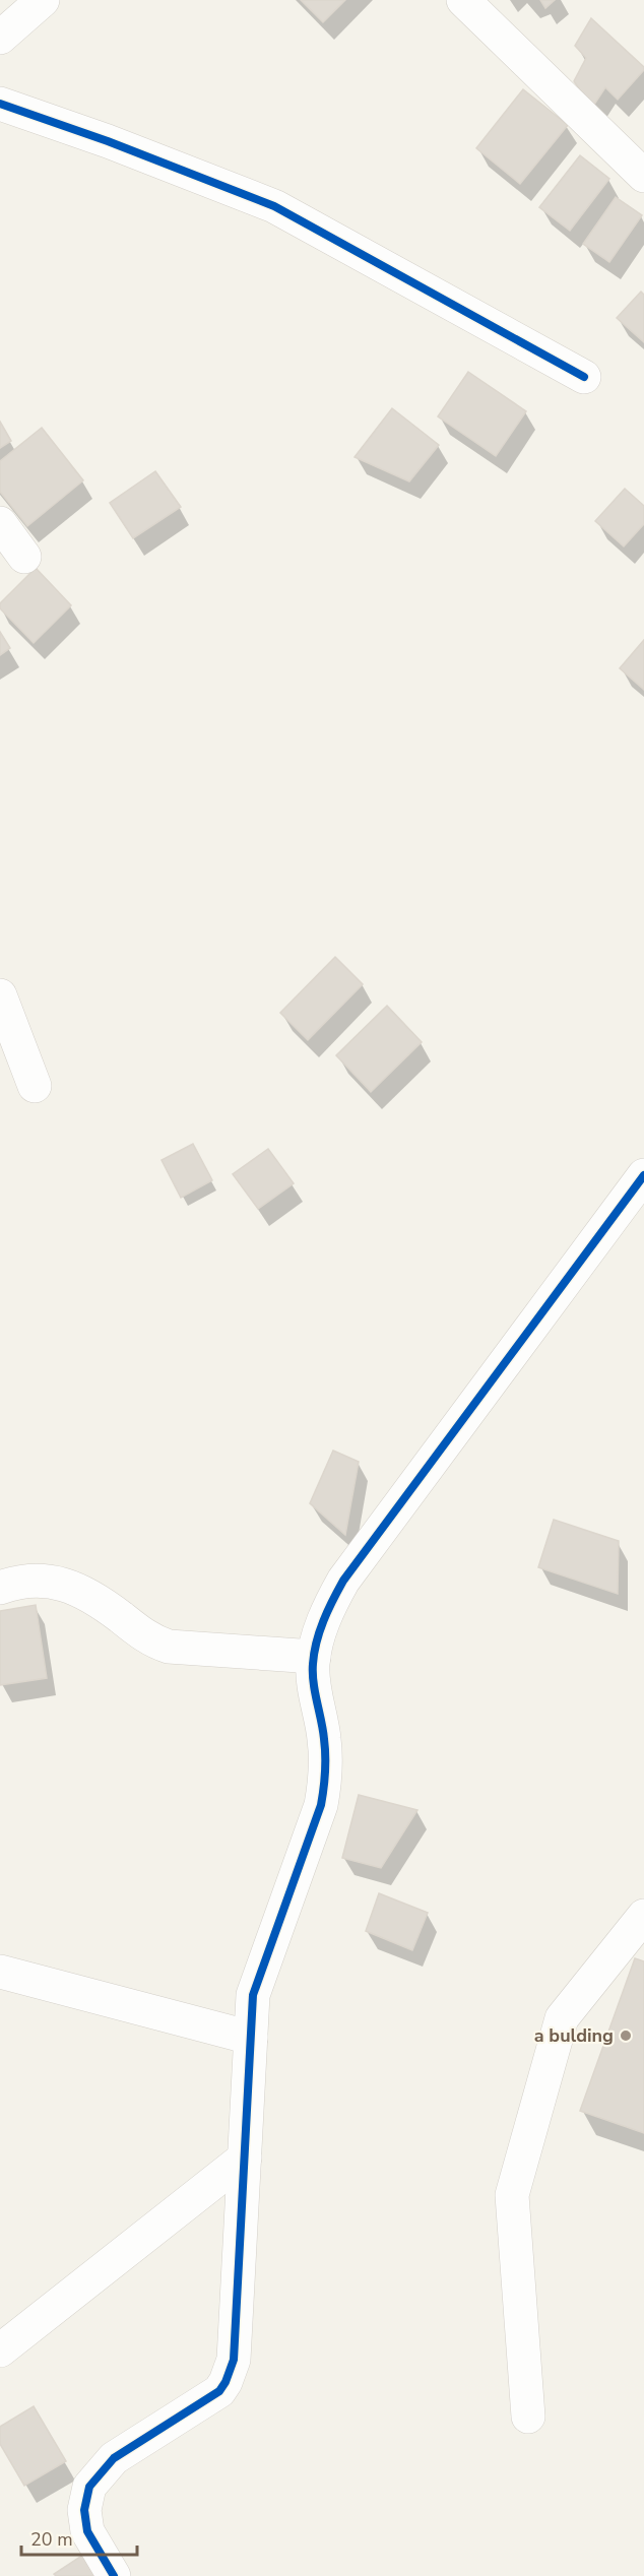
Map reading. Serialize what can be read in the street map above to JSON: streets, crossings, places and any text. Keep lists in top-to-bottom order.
{
  "places": ["a bulding"],
  "scale_bar": "20 m"
}
